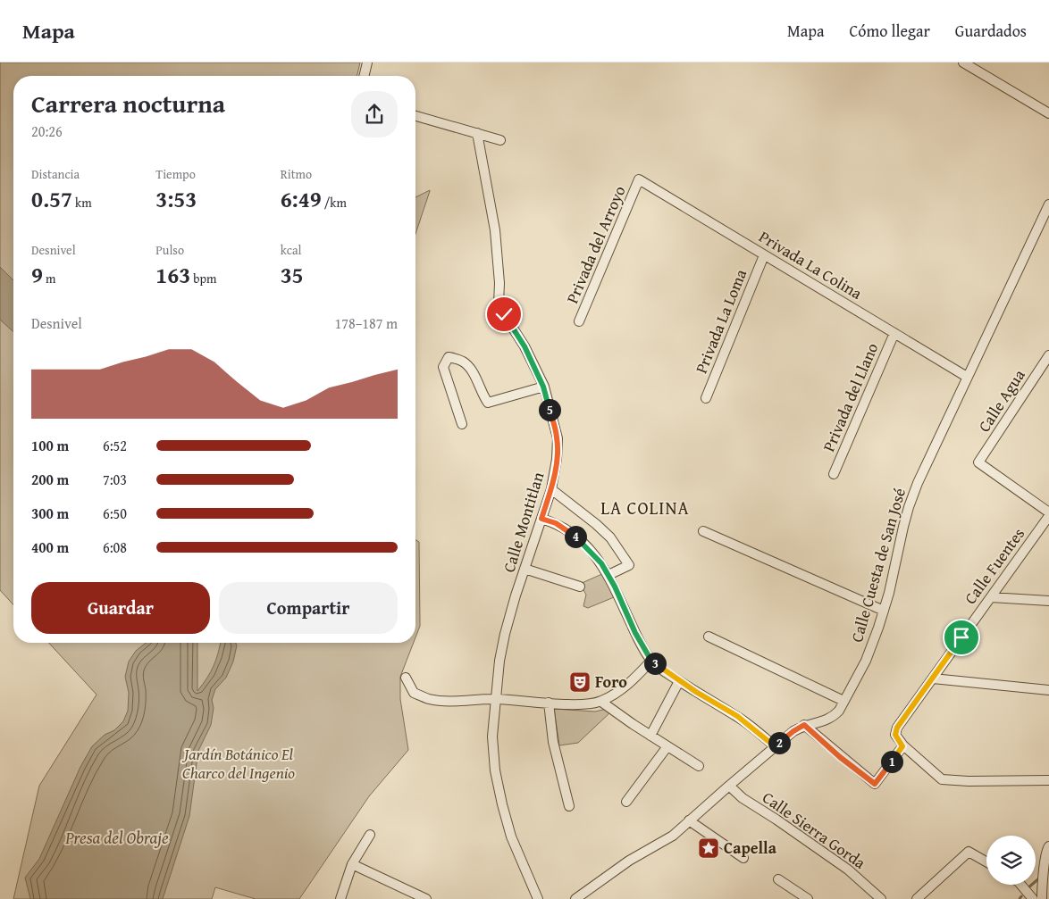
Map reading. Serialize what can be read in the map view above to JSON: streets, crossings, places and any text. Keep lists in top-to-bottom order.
{
  "streets": {
    "street": [
      "Privada del Arroyo",
      "Privada La Colina",
      "Privada La Loma",
      "Privada del Llano",
      "Calle Agua",
      "Calle Montitlan",
      "Calle Cuesta de San José",
      "Calle Fuentes",
      "Calle Sierra Gorda"
    ]
  },
  "crossings": [
    ["Privada del Arroyo", "Privada La Colina"],
    ["Privada La Colina", "Privada La Loma"],
    ["Privada La Colina", "Privada del Llano"],
    ["Privada La Colina", "Calle Cuesta de San José"],
    ["Calle Agua", "Calle Fuentes"],
    ["Calle Cuesta de San José", "Calle Sierra Gorda"]
  ],
  "districts": ["LA COLINA"],
  "water": ["Presa del Obraje"],
  "parks": ["Jardín Botánico El Charco del Ingenio"],
  "places": {
    "theatre": ["Foro"],
    "place": ["Capella"]
  },
  "page": {
    "header": "Mapa",
    "nav": ["Mapa", "Cómo llegar", "Guardados"],
    "heading": ["Carrera nocturna", "20:26"],
    "stats": [
      ["Distancia", "0.57 km"],
      ["Tiempo", "3:53"],
      ["Ritmo", "6:49 /km"],
      ["Desnivel", "9 m"],
      ["Pulso", "163 bpm"],
      ["kcal", "35"]
    ],
    "chart": ["Desnivel", "178–187 m"],
    "pins": [
      "5",
      "4",
      "3",
      "2",
      "1"
    ],
    "list": [
      {
        "name": "100 m",
        "note": "6:52"
      },
      {
        "name": "200 m",
        "note": "7:03"
      },
      {
        "name": "300 m",
        "note": "6:50"
      },
      {
        "name": "400 m",
        "note": "6:08"
      }
    ],
    "buttons": ["Guardar", "Compartir"]
  }
}
